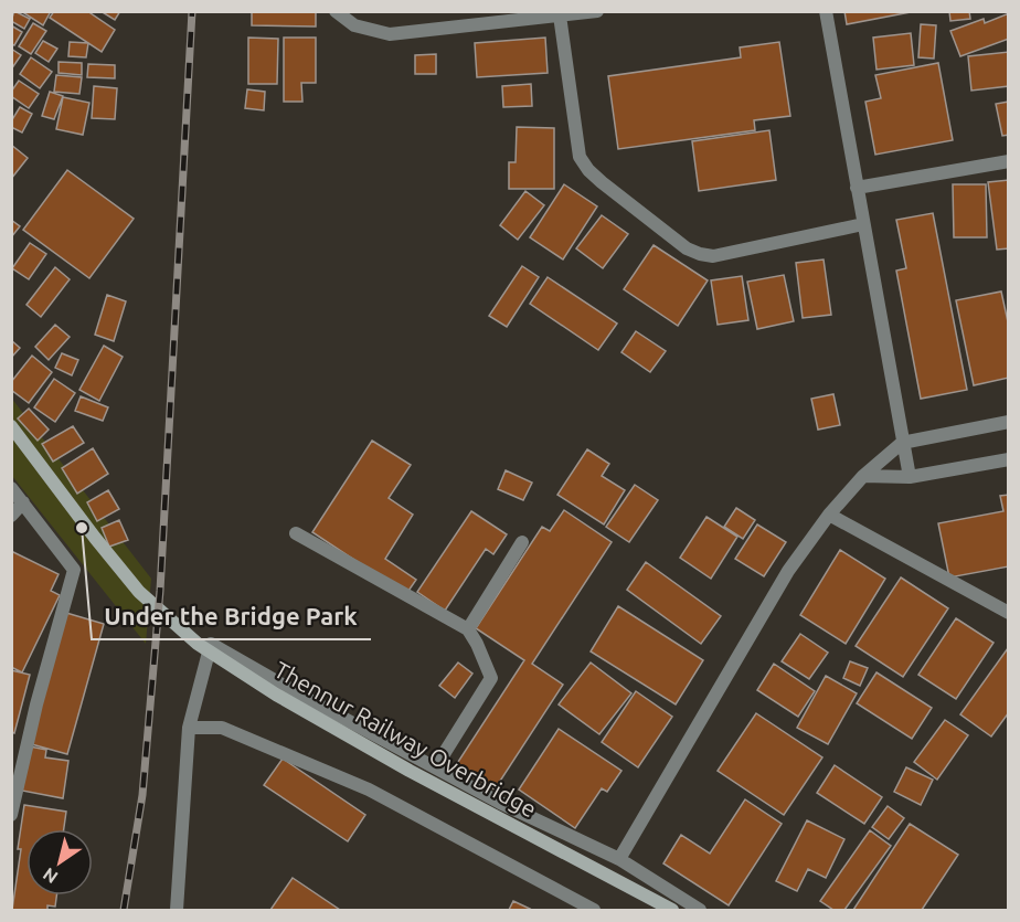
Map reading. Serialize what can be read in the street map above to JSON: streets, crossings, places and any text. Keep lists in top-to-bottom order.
{
  "streets": {
    "main road": ["Thennur Railway Overbridge"]
  },
  "places": ["Under the Bridge Park"],
  "north": "bottom left"
}
